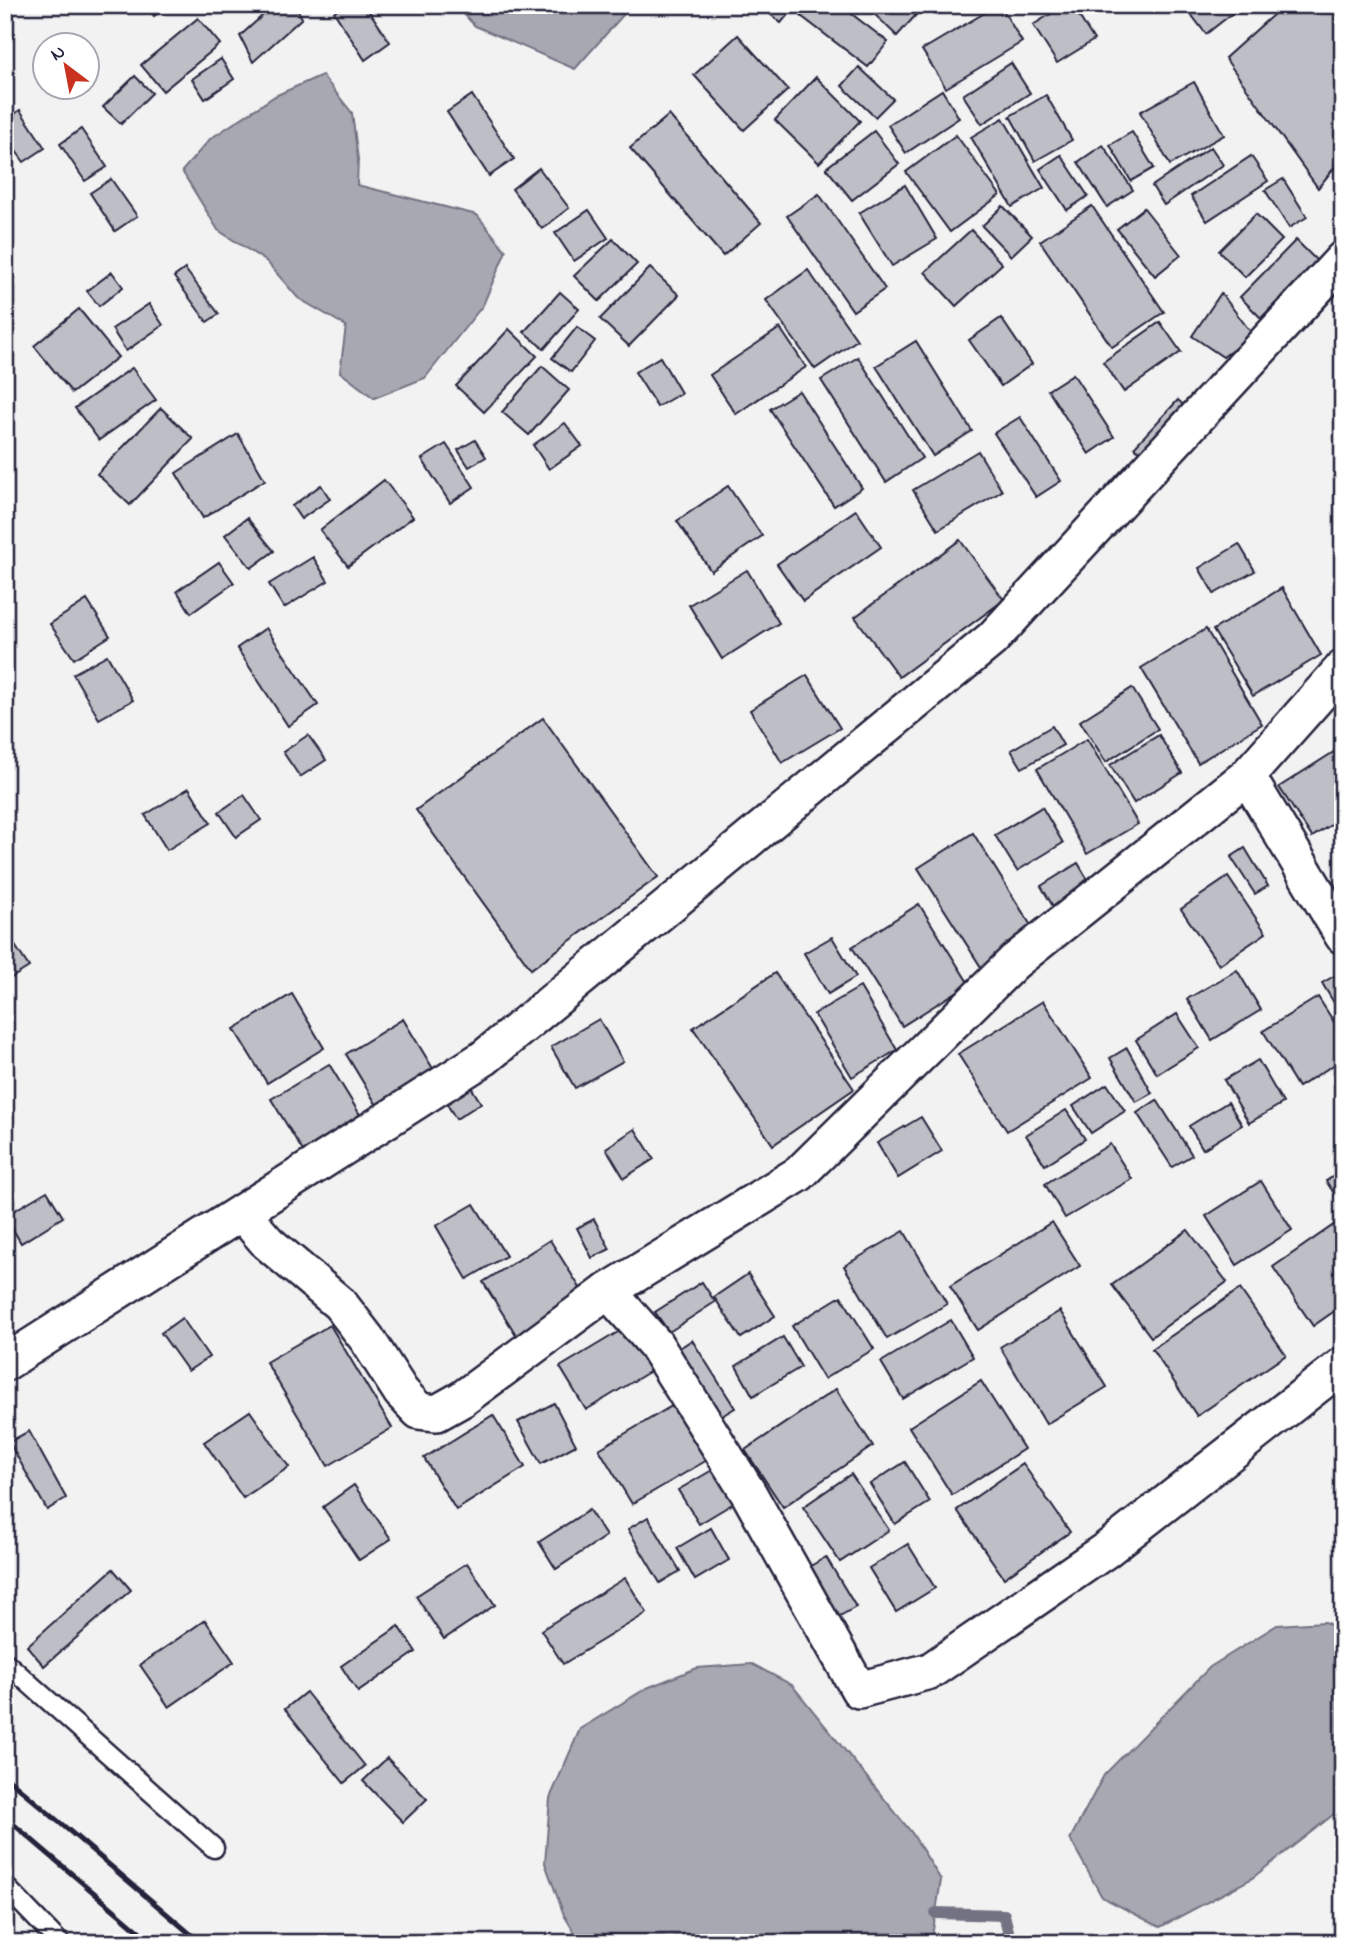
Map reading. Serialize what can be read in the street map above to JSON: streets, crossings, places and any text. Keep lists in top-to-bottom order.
{
  "north": "top left"
}
